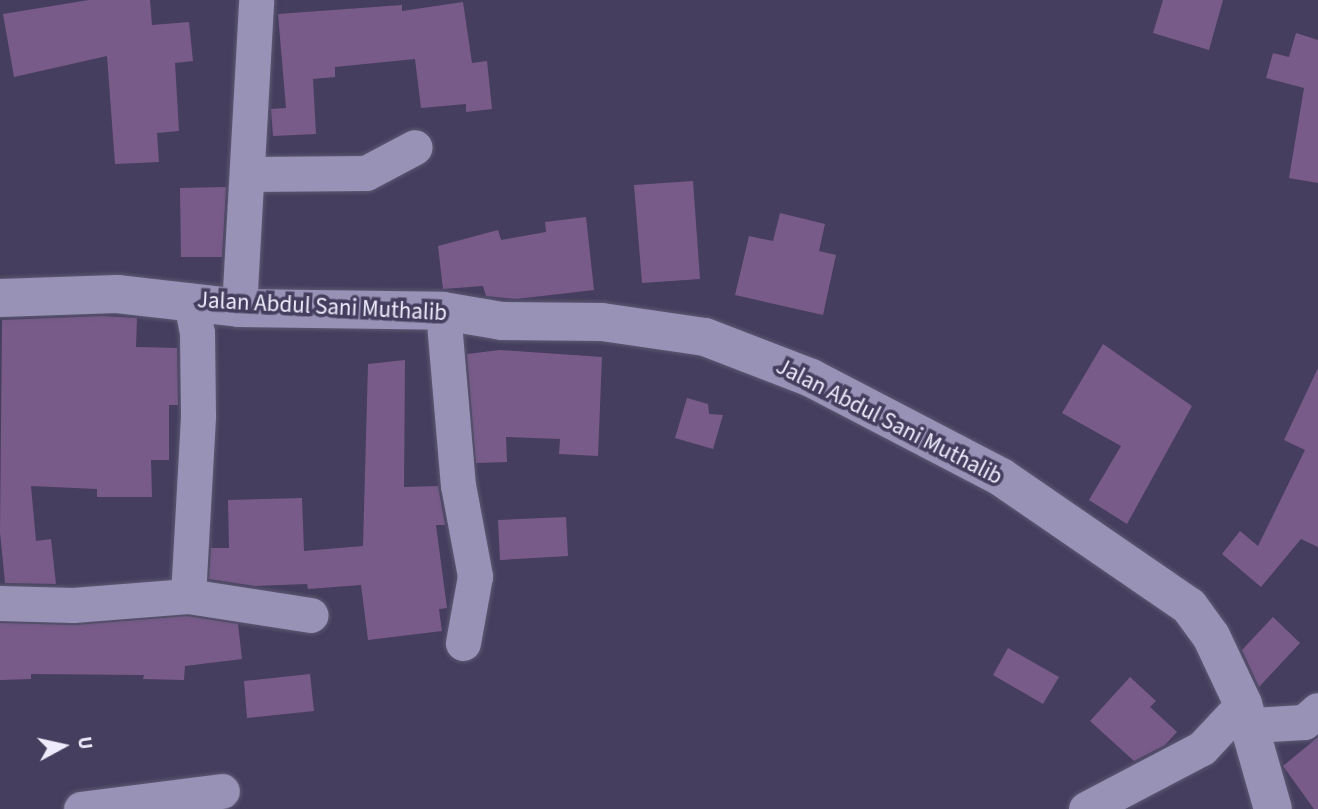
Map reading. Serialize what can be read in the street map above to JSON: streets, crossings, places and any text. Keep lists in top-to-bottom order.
{
  "streets": {
    "street": ["Jalan Abdul Sani Muthalib"]
  },
  "north": "right"
}
